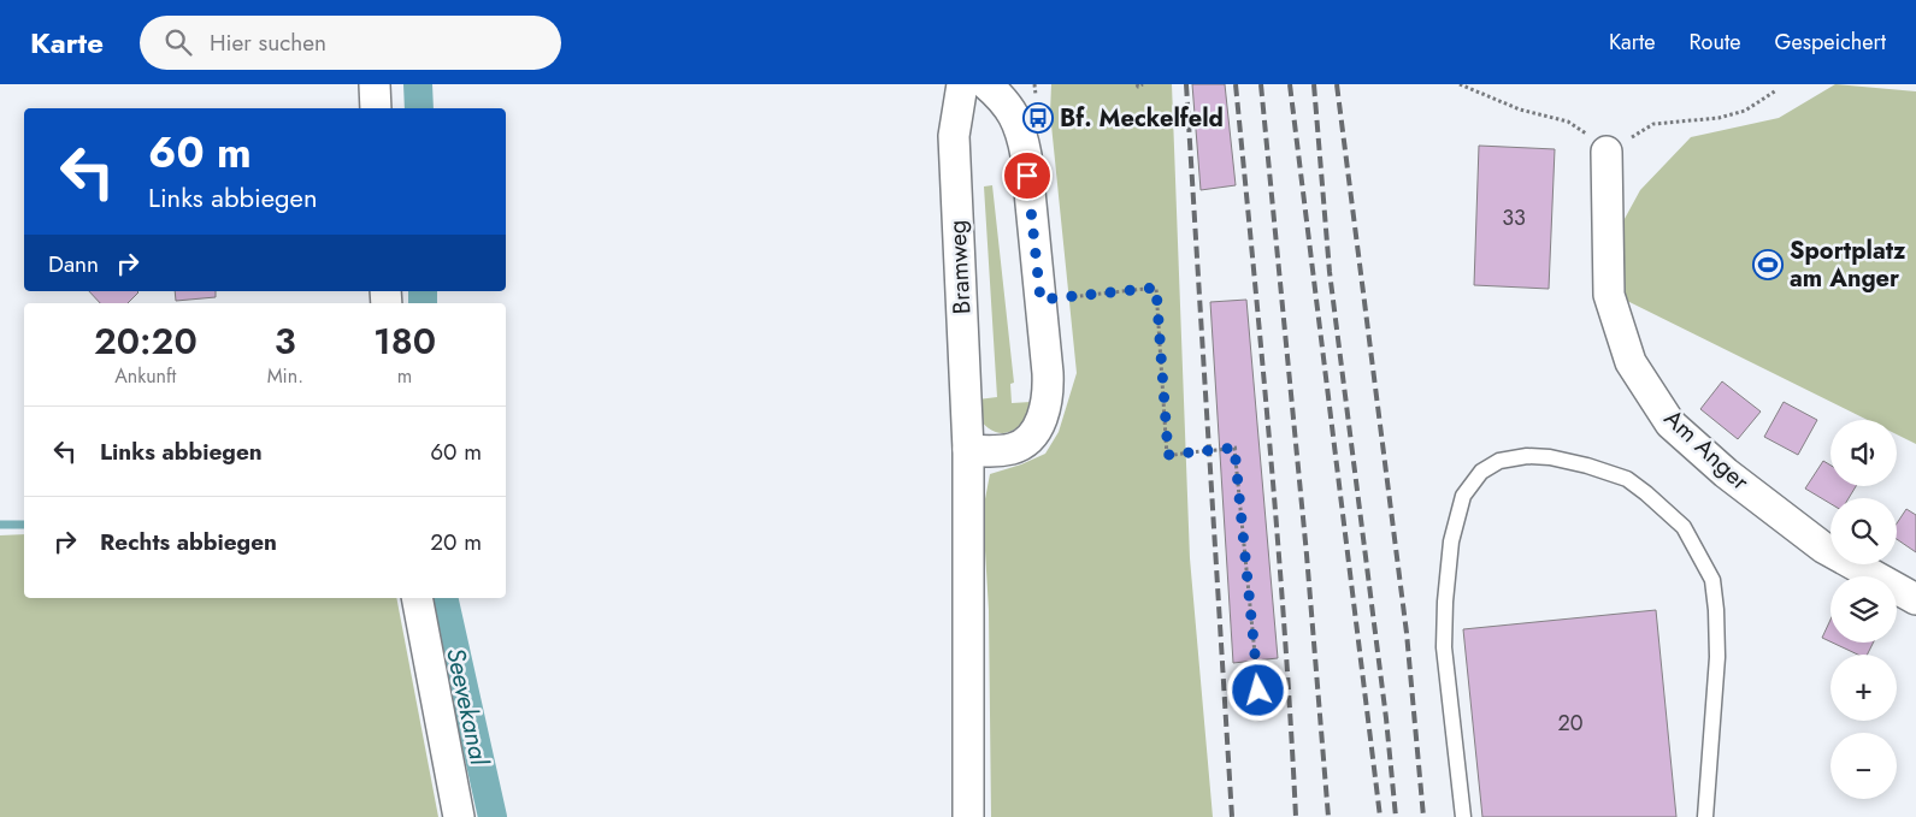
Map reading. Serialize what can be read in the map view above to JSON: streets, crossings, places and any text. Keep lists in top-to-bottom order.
{
  "streets": {
    "street": ["Bramweg", "Am Anger"]
  },
  "water": ["Seevekanal"],
  "places": {
    "bus stop": ["Bf. Meckelfeld"],
    "sports": ["Sportplatz am Anger"]
  },
  "house_numbers": ["33", "20"],
  "page": {
    "header": "Karte",
    "search": "Hier suchen",
    "nav": ["Karte", "Route", "Gespeichert"],
    "turn": ["60 m", "Links abbiegen"],
    "then": "Dann",
    "eta": [
      "20:20",
      "Ankunft",
      "3",
      "Min.",
      "180",
      "m"
    ],
    "list": [
      {
        "name": "Links abbiegen",
        "value": "60 m"
      },
      {
        "name": "Rechts abbiegen",
        "value": "20 m"
      }
    ],
    "map_buttons": ["+", "−"]
  }
}
